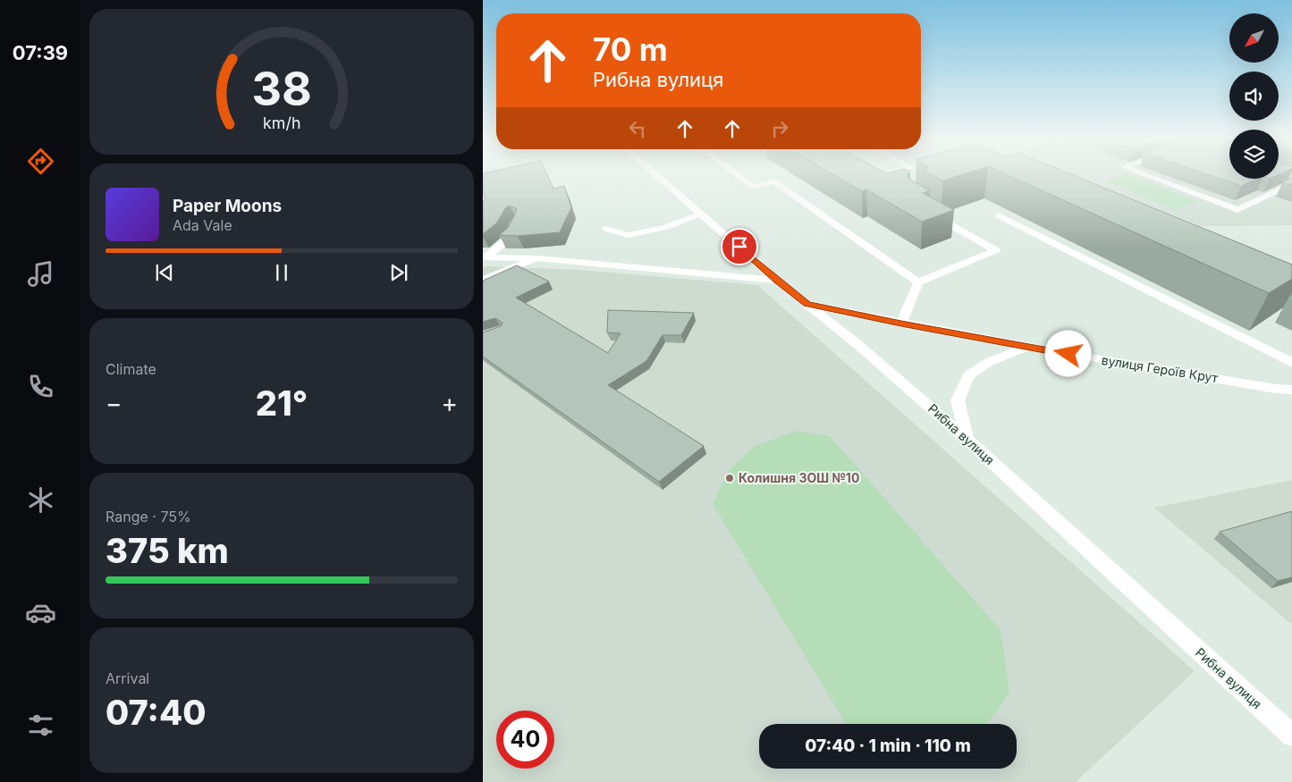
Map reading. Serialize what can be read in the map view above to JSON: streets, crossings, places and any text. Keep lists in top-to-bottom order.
{
  "streets": {
    "street": ["вулиця Героїв Крут", "Рибна вулиця"]
  },
  "crossings": [
    ["вулиця Героїв Крут", "Рибна вулиця"]
  ],
  "places": ["Колишня ЗОШ №10"],
  "north": "bottom left",
  "page": {
    "tabs": "07:39",
    "turn": ["70 m", "Рибна вулиця"],
    "song": ["Paper Moons", "Ada Vale"],
    "tile": [
      "Climate",
      ["Range · 75%", "375 km"],
      ["Arrival", "07:40"]
    ],
    "heat": ["−", "21°", "+"],
    "limit": "40",
    "trip": "07:40 · 1 min · 110 m",
    "gauge": ["38", "km/h"]
  }
}
